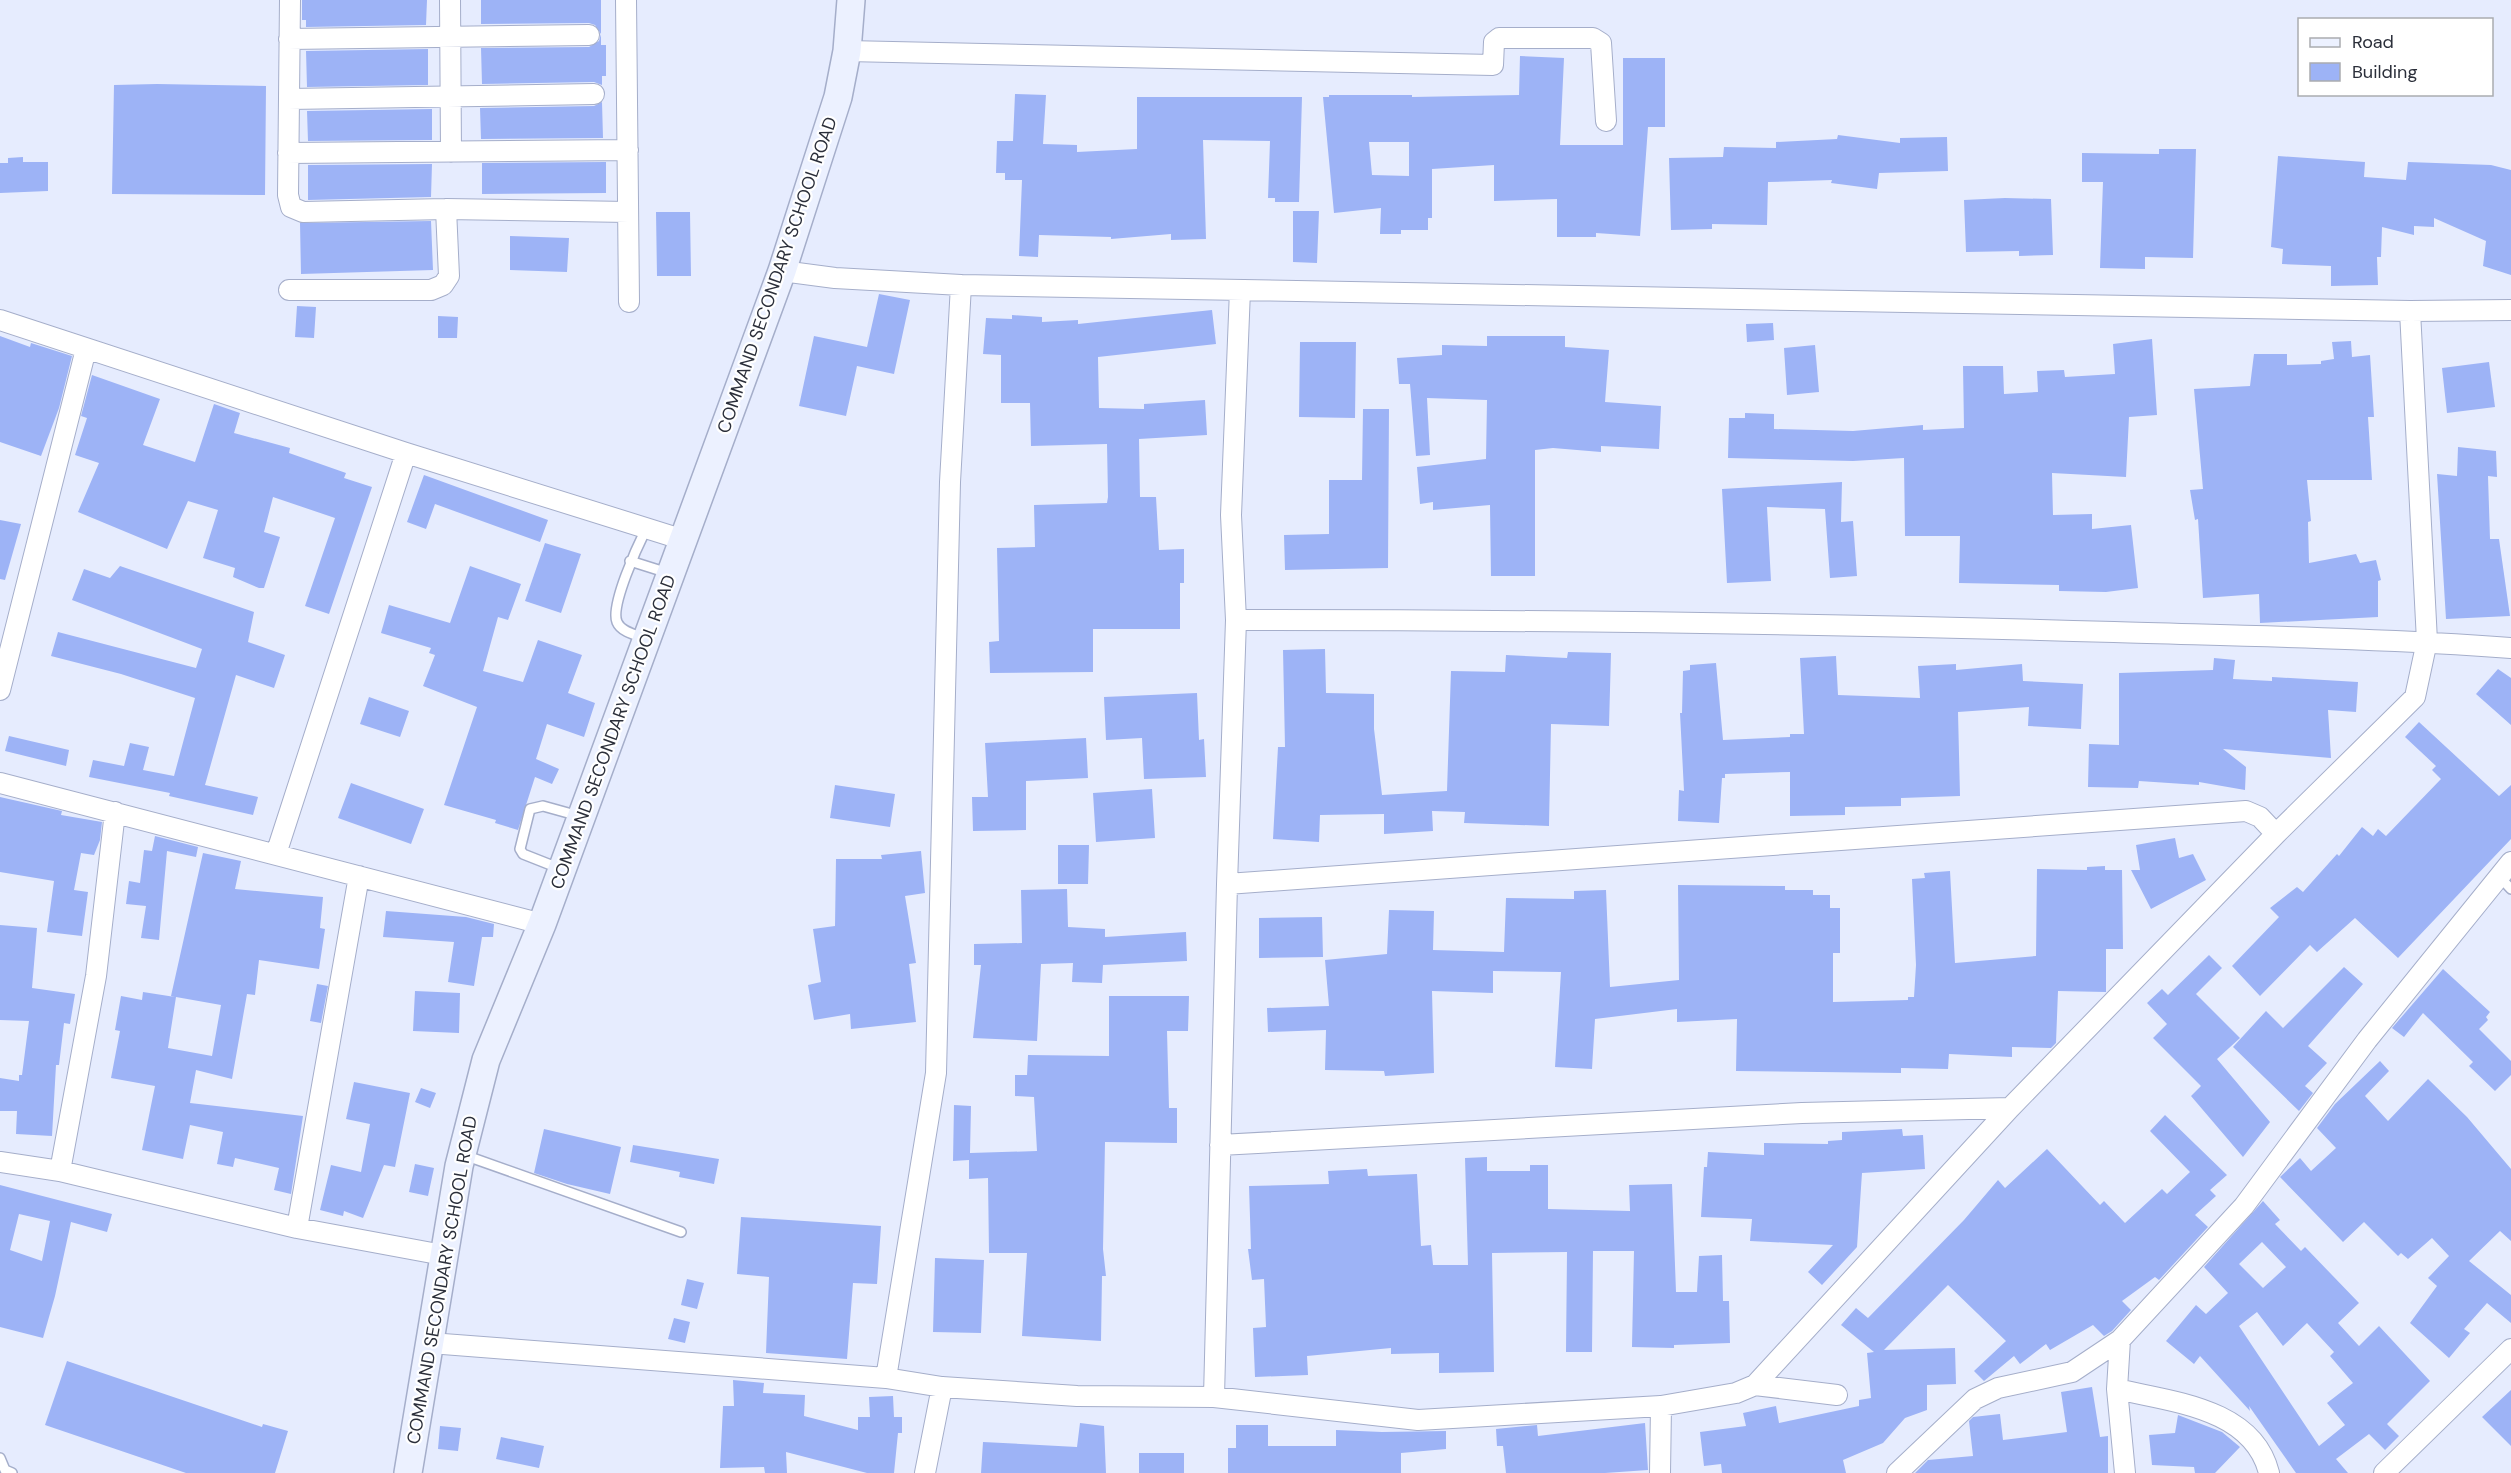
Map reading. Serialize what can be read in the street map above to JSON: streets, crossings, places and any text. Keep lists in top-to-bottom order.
{
  "streets": {
    "main road": ["COMMAND SECONDARY SCHOOL ROAD"]
  },
  "legend": ["Road", "Building"]
}
